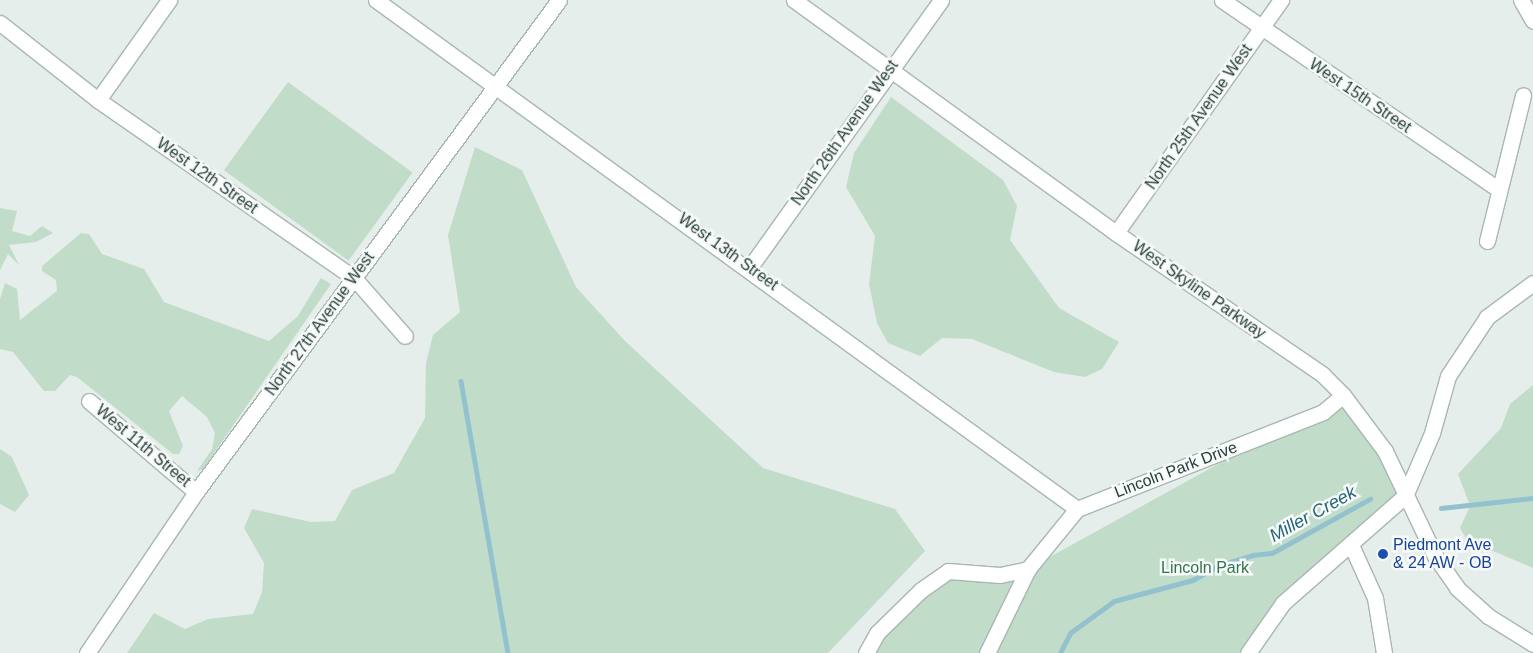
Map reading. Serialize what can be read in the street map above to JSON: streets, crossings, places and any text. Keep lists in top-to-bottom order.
{
  "streets": {
    "street": [
      "West 15th Street",
      "North 25th Avenue West",
      "North 26th Avenue West",
      "West 12th Street",
      "West 13th Street",
      "West Skyline Parkway",
      "North 27th Avenue West",
      "West 11th Street",
      "Lincoln Park Drive"
    ]
  },
  "crossings": [
    ["West 15th Street", "North 25th Avenue West"],
    ["North 25th Avenue West", "West Skyline Parkway"],
    ["North 26th Avenue West", "West 13th Street"],
    ["North 26th Avenue West", "West Skyline Parkway"],
    ["West 12th Street", "North 27th Avenue West"],
    ["West 13th Street", "North 27th Avenue West"],
    ["West 13th Street", "Lincoln Park Drive"],
    ["West Skyline Parkway", "Lincoln Park Drive"],
    ["North 27th Avenue West", "West 11th Street"]
  ],
  "water": ["Miller Creek"],
  "parks": ["Lincoln Park"],
  "places": ["Piedmont Ave & 24 AW - OB"]
}
